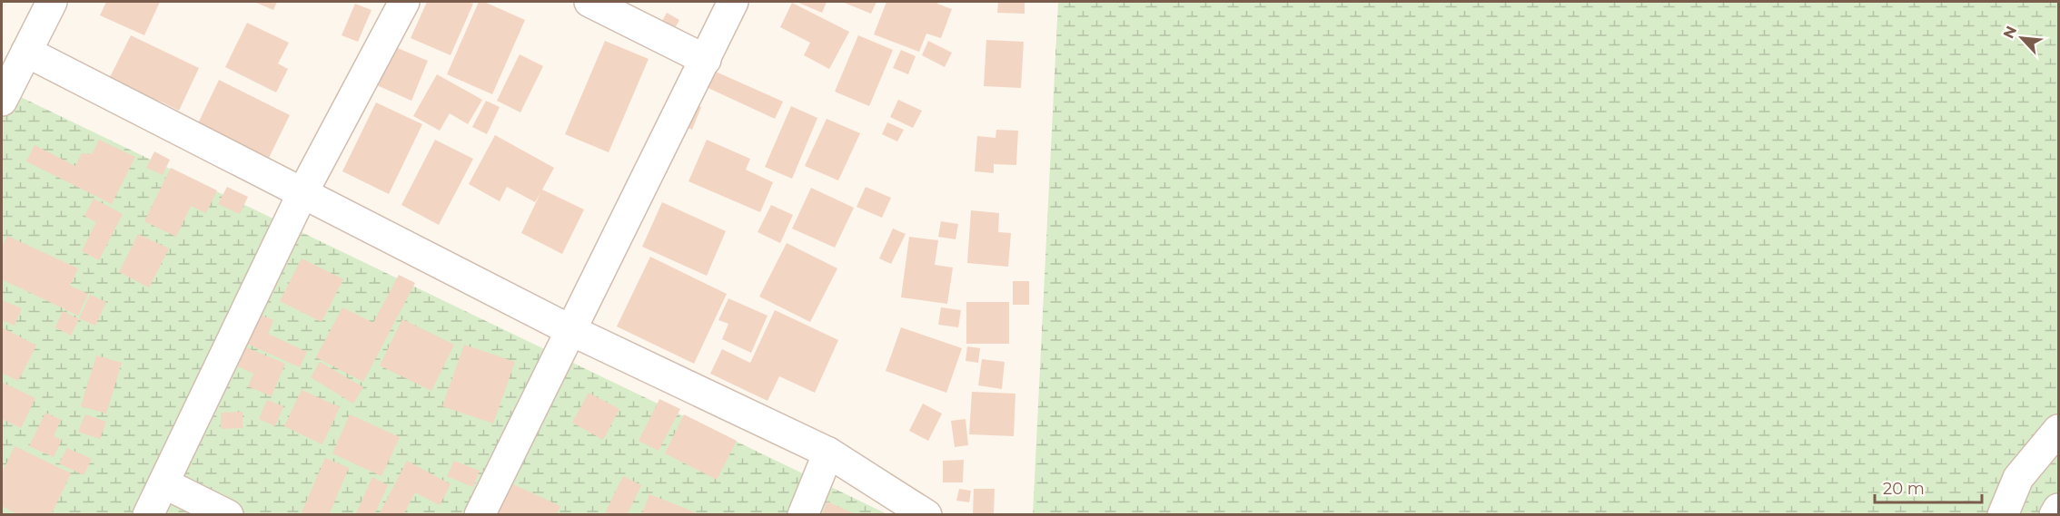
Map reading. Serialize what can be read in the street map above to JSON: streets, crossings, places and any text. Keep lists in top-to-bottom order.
{
  "scale_bar": "20 m",
  "north": "top left"
}
